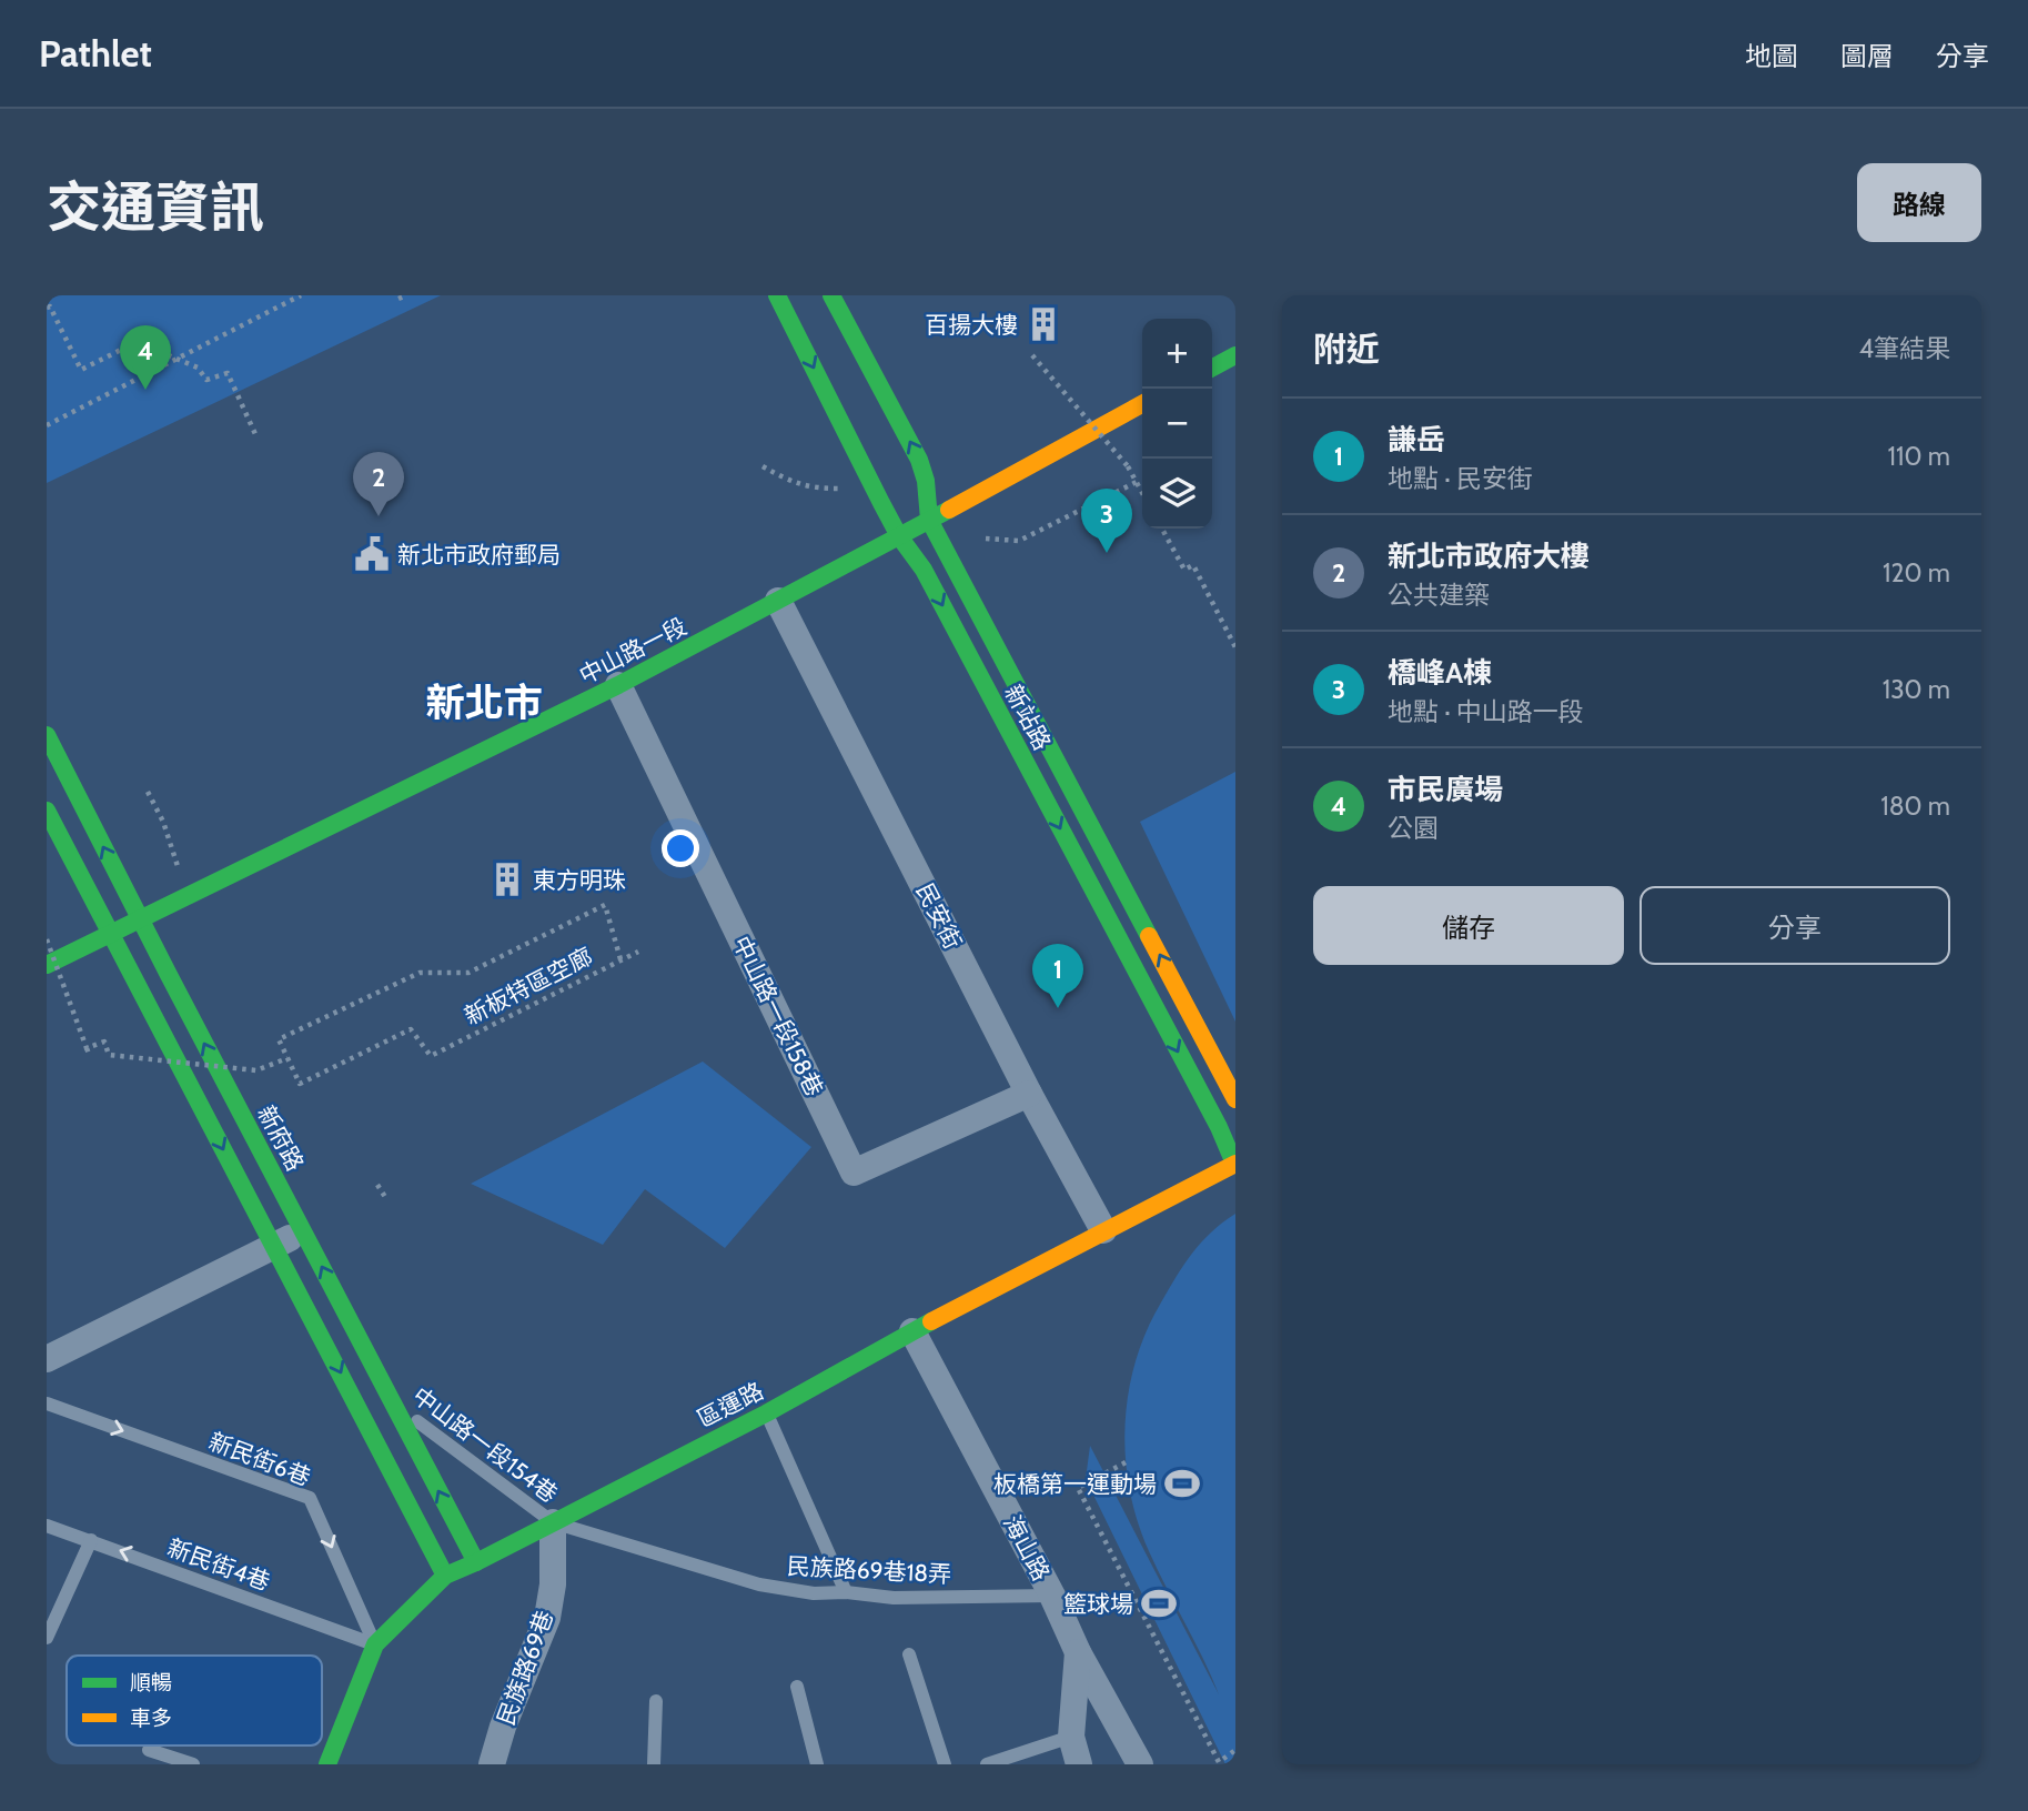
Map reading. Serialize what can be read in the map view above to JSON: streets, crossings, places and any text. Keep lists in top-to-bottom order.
{
  "streets": {
    "street": [
      "中山路一段",
      "新站路",
      "民安街",
      "中山路一段158巷",
      "新府路",
      "區運路",
      "海山路",
      "民族路69巷"
    ],
    "lane": [
      "中山路一段154巷",
      "新民街6巷",
      "新民街4巷",
      "民族路69巷18弄"
    ],
    "path": ["新板特區空廊"]
  },
  "crossings": [
    ["中山路一段", "新站路"],
    ["中山路一段", "民安街"],
    ["中山路一段", "中山路一段158巷"],
    ["中山路一段", "新府路"],
    ["新站路", "區運路"],
    ["民安街", "中山路一段158巷"],
    ["民安街", "區運路"],
    ["新府路", "區運路"],
    ["新府路", "中山路一段154巷"],
    ["區運路", "中山路一段154巷"],
    ["區運路", "新民街6巷"],
    ["區運路", "海山路"],
    ["區運路", "新民街4巷"],
    ["區運路", "民族路69巷18弄"],
    ["區運路", "民族路69巷"],
    ["中山路一段154巷", "民族路69巷18弄"],
    ["中山路一段154巷", "民族路69巷"],
    ["新民街6巷", "新民街4巷"],
    ["海山路", "民族路69巷18弄"],
    ["民族路69巷18弄", "民族路69巷"]
  ],
  "one_way": ["新民街6巷", "新民街4巷"],
  "districts": ["新北市"],
  "places": {
    "building": ["百揚大樓", "東方明珠"],
    "public building": ["新北市政府郵局"],
    "sports": ["板橋第一運動場", "籃球場"]
  },
  "legend": ["順暢", "車多"],
  "page": {
    "header": "Pathlet",
    "nav": ["地圖", "圖層", "分享"],
    "title": "交通資訊",
    "buttons": [
      "路線",
      ["儲存", "分享"]
    ],
    "heading": ["附近", "4筆結果"],
    "map_buttons": ["+", "−"],
    "pins": [
      "4",
      "2",
      "3",
      "1"
    ],
    "list": [
      {
        "mark": "1",
        "name": "謙岳",
        "note": "地點 · 民安街",
        "value": "110 m"
      },
      {
        "mark": "2",
        "name": "新北市政府大樓",
        "note": "公共建築",
        "value": "120 m"
      },
      {
        "mark": "3",
        "name": "橋峰A棟",
        "note": "地點 · 中山路一段",
        "value": "130 m"
      },
      {
        "mark": "4",
        "name": "市民廣場",
        "note": "公園",
        "value": "180 m"
      }
    ]
  }
}
